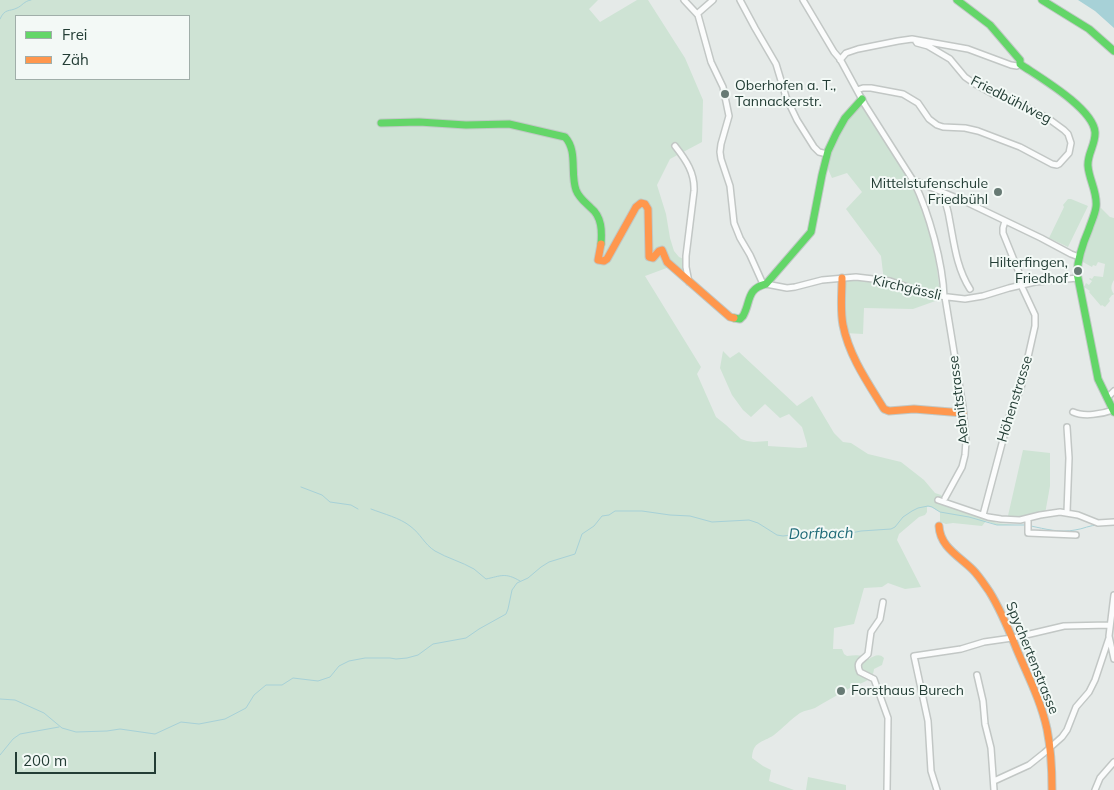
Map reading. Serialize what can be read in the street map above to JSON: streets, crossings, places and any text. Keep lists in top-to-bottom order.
{
  "streets": {
    "street": [
      "Friedbühlweg",
      "Kirchgässli",
      "Höhenstrasse",
      "Aebnitstrasse",
      "Spychertenstrasse"
    ]
  },
  "crossings": [
    ["Friedbühlweg", "Aebnitstrasse"],
    ["Kirchgässli", "Höhenstrasse"],
    ["Kirchgässli", "Aebnitstrasse"]
  ],
  "water": ["Dorfbach"],
  "places": [
    "Oberhofen a. T., Tannackerstr.",
    "Mittelstufenschule Friedbühl",
    "Hilterfingen, Friedhof",
    "Forsthaus Burech"
  ],
  "legend": ["Frei", "Zäh"],
  "scale_bar": "200 m"
}
